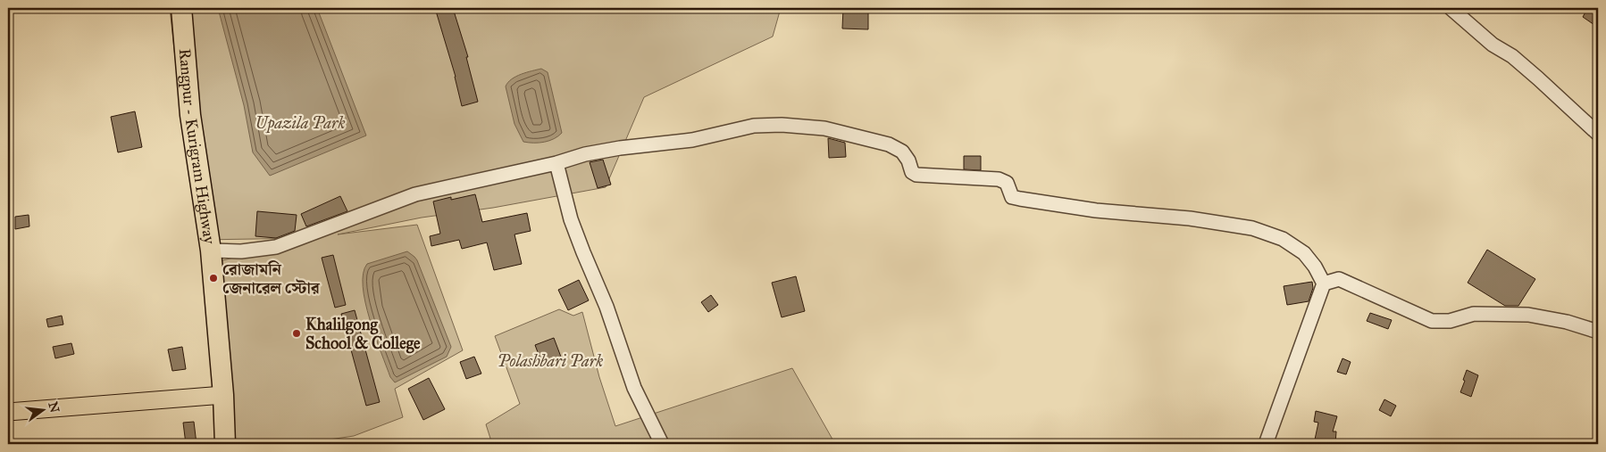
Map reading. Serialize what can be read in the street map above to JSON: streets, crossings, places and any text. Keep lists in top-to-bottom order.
{
  "streets": {
    "highway": ["Rangpur - Kurigram Highway"]
  },
  "parks": ["Upazila Park", "Polashbari Park"],
  "places": ["রোজামনি জেনারেল স্টোর", "Khalilgong School & College"],
  "north": "right"
}
